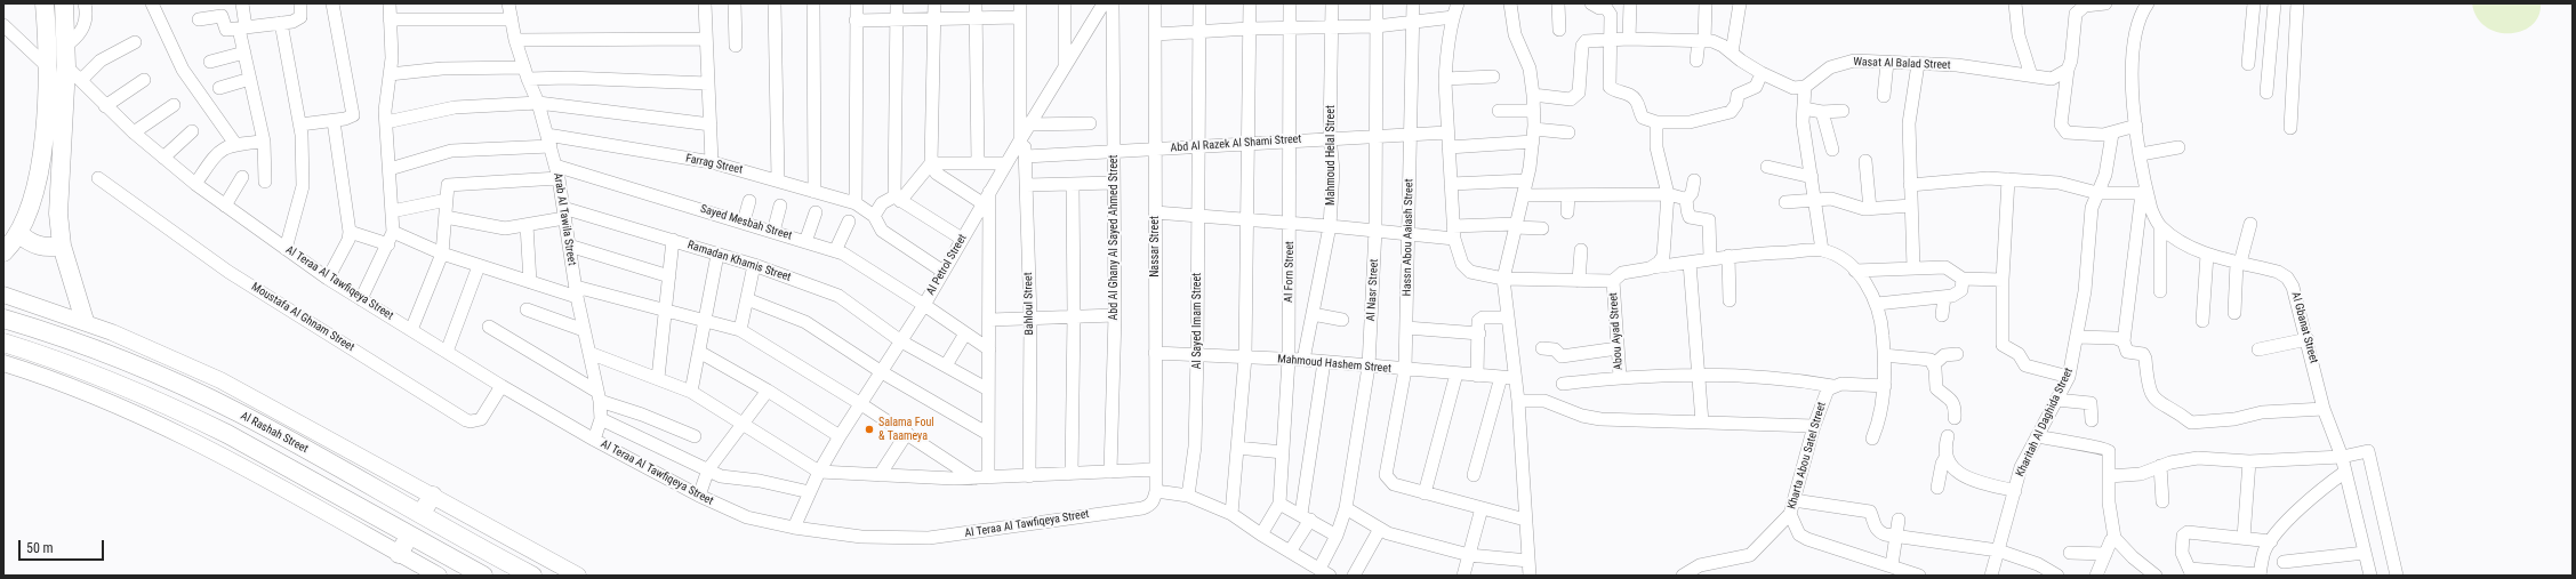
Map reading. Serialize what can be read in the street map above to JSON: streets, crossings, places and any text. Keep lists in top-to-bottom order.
{
  "streets": {
    "main road": ["Al Rashah Street"],
    "street": [
      "Wasat Al Balad Street",
      "Abd Al Razek Al Shami Street",
      "Mahmoud Helal Street",
      "Farrag Street",
      "Arab Al Tawila Street",
      "Sayed Mesbah Street",
      "Abd Al Ghany Al Sayed Ahmed Street",
      "Hassn Abou Aaiash Street",
      "Nassar Street",
      "Ramadan Khamis Street",
      "Al Petrol Street",
      "Al Forn Street",
      "Al Teraa Al Tawfiqeya Street",
      "Al Nasr Street",
      "Bahloul Street",
      "Moustafa Al Ghnam Street",
      "Al Sayed Imam Street",
      "Al Gbanat Street",
      "Abou Ayad Street",
      "Mahmoud Hashem Street",
      "Kharitah Al Daghida Street",
      "Kharta Abou Satel Street"
    ]
  },
  "crossings": [
    ["Abd Al Razek Al Shami Street", "Mahmoud Helal Street"],
    ["Abd Al Razek Al Shami Street", "Abd Al Ghany Al Sayed Ahmed Street"],
    ["Abd Al Razek Al Shami Street", "Hassn Abou Aaiash Street"],
    ["Abd Al Razek Al Shami Street", "Nassar Street"],
    ["Abd Al Razek Al Shami Street", "Al Forn Street"],
    ["Abd Al Razek Al Shami Street", "Al Nasr Street"],
    ["Abd Al Razek Al Shami Street", "Bahloul Street"],
    ["Abd Al Razek Al Shami Street", "Al Sayed Imam Street"],
    ["Mahmoud Helal Street", "Mahmoud Hashem Street"],
    ["Farrag Street", "Arab Al Tawila Street"],
    ["Farrag Street", "Al Petrol Street"],
    ["Arab Al Tawila Street", "Sayed Mesbah Street"],
    ["Arab Al Tawila Street", "Ramadan Khamis Street"],
    ["Arab Al Tawila Street", "Al Teraa Al Tawfiqeya Street"],
    ["Sayed Mesbah Street", "Al Petrol Street"],
    ["Hassn Abou Aaiash Street", "Mahmoud Hashem Street"],
    ["Nassar Street", "Al Teraa Al Tawfiqeya Street"],
    ["Nassar Street", "Mahmoud Hashem Street"],
    ["Ramadan Khamis Street", "Al Petrol Street"],
    ["Al Petrol Street", "Al Teraa Al Tawfiqeya Street"],
    ["Al Petrol Street", "Bahloul Street"],
    ["Al Forn Street", "Mahmoud Hashem Street"],
    ["Al Teraa Al Tawfiqeya Street", "Moustafa Al Ghnam Street"],
    ["Al Nasr Street", "Mahmoud Hashem Street"],
    ["Al Sayed Imam Street", "Mahmoud Hashem Street"]
  ],
  "places": ["Salama Foul & Taameya"],
  "scale_bar": "50 m"
}
